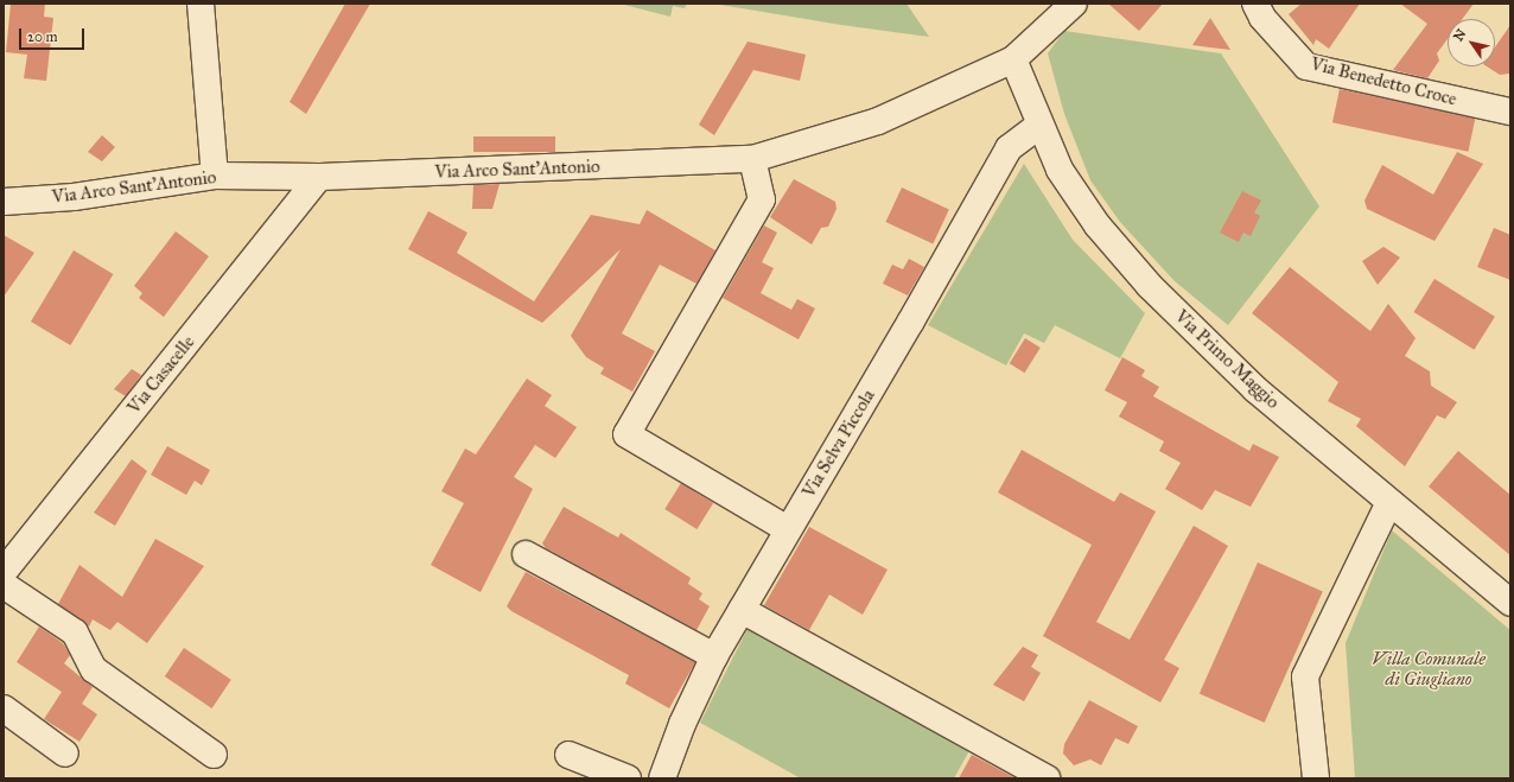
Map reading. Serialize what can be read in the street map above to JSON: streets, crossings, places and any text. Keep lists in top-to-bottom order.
{
  "streets": {
    "street": [
      "Via Benedetto Croce",
      "Via Arco Sant'Antonio",
      "Via Primo Maggio",
      "Via Casacelle",
      "Via Selva Piccola"
    ]
  },
  "crossings": [
    ["Via Arco Sant'Antonio", "Via Primo Maggio"],
    ["Via Arco Sant'Antonio", "Via Casacelle"],
    ["Via Primo Maggio", "Via Selva Piccola"]
  ],
  "parks": ["Villa Comunale di Giugliano"],
  "scale_bar": "20 m",
  "north": "top left"
}
